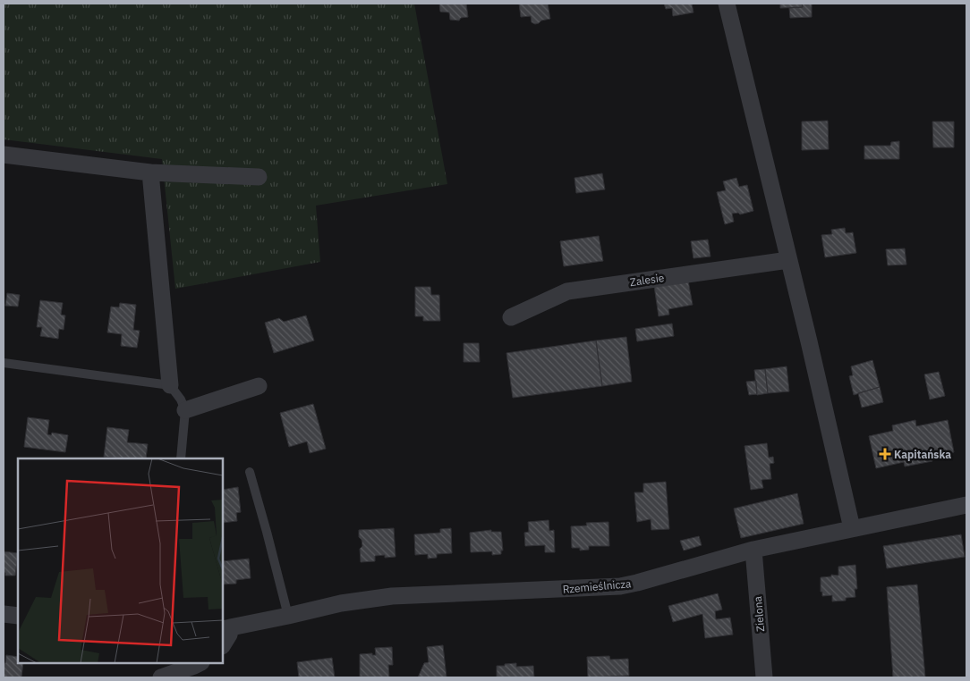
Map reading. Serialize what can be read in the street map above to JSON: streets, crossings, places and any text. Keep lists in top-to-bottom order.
{
  "streets": {
    "street": ["Zalesie", "Rzemieślnicza", "Zielona"]
  },
  "crossings": [
    ["Rzemieślnicza", "Zielona"]
  ],
  "places": {
    "health": ["Kapitańska"]
  }
}
